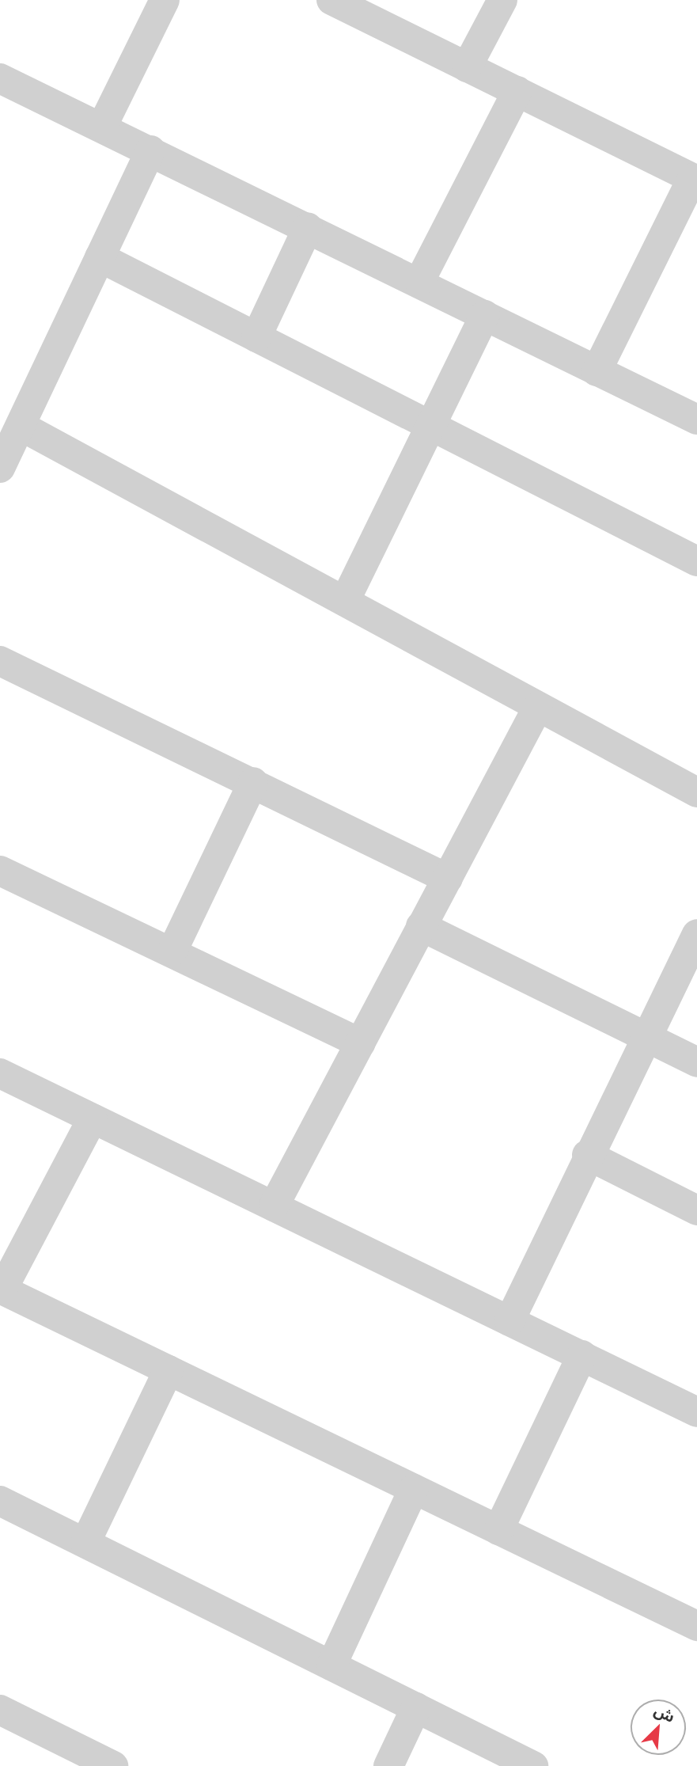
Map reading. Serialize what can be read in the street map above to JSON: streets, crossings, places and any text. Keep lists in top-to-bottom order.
{
  "north": "top right"
}
